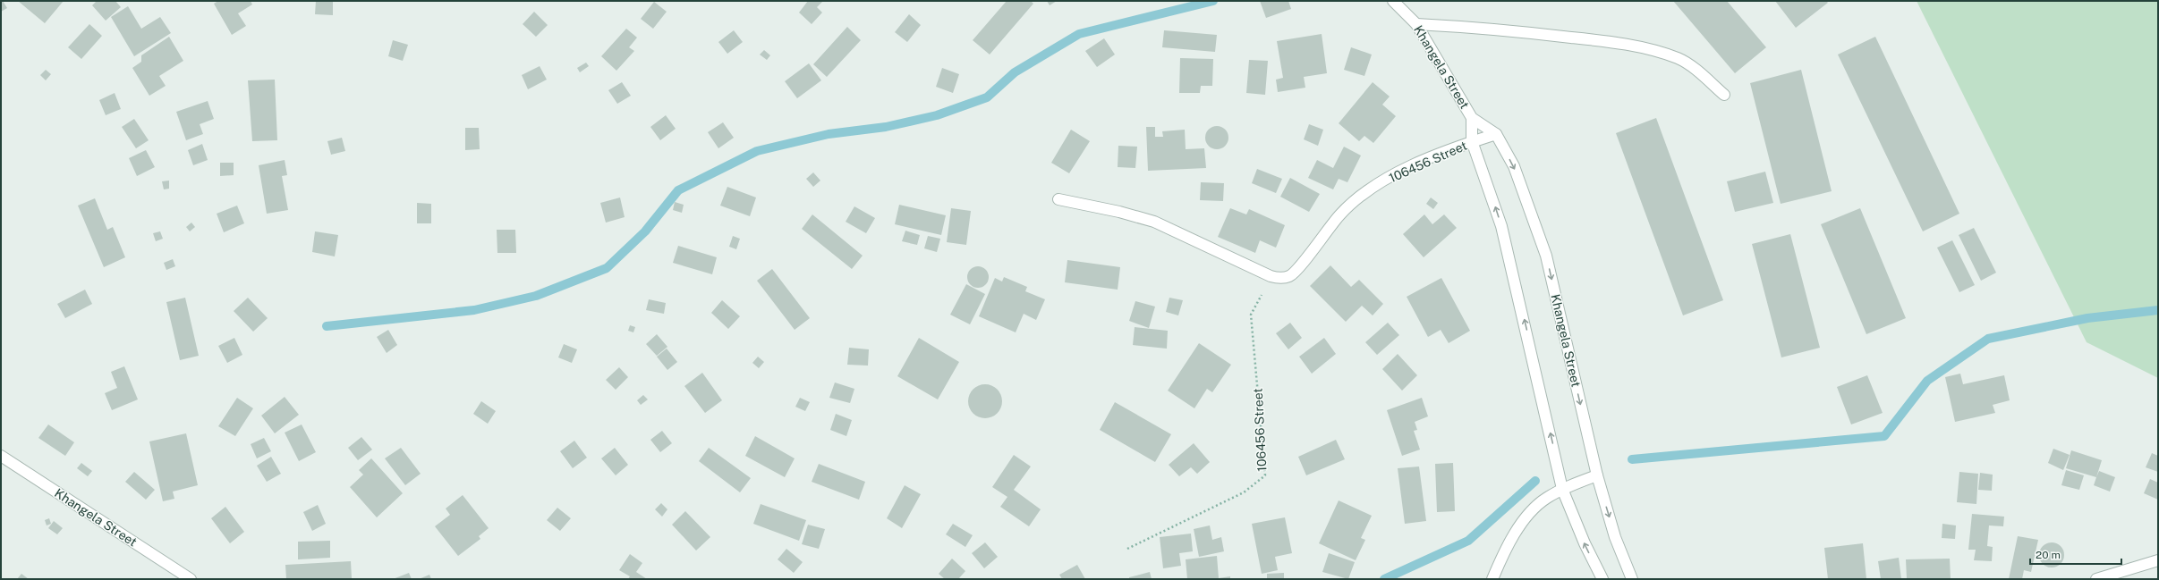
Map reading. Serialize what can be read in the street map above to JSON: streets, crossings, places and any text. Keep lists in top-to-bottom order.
{
  "streets": {
    "street": ["Khangela Street", "106456 Street"]
  },
  "crossings": [
    ["Khangela Street", "106456 Street"]
  ],
  "scale_bar": "20 m"
}
